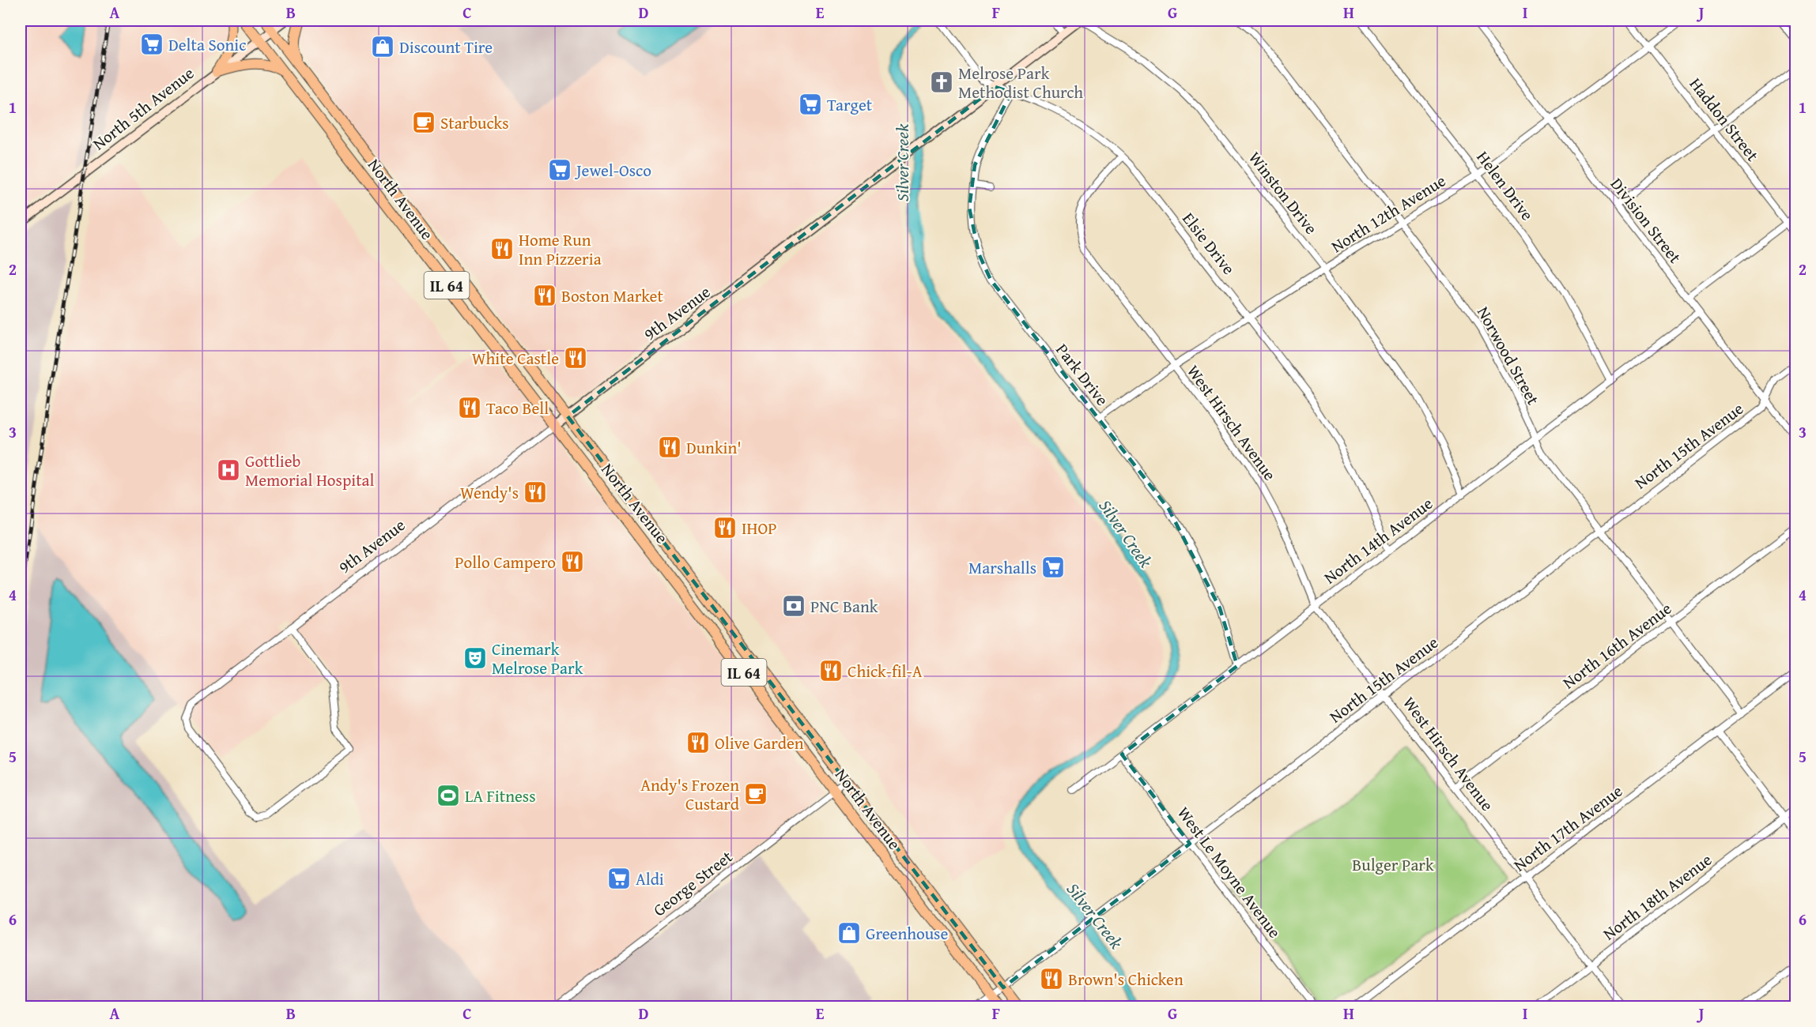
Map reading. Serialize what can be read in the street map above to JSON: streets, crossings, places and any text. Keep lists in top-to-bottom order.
{
  "streets": {
    "main road": ["North Avenue", "IL 64"],
    "street": [
      "North 5th Avenue",
      "Haddon Street",
      "Helen Drive",
      "Winston Drive",
      "North 12th Avenue",
      "Division Street",
      "Elsie Drive",
      "9th Avenue",
      "Norwood Street",
      "Park Drive",
      "West Hirsch Avenue",
      "North 15th Avenue",
      "North 14th Avenue",
      "North 16th Avenue",
      "North 17th Avenue",
      "West Le Moyne Avenue",
      "George Street",
      "North 18th Avenue"
    ]
  },
  "crossings": [
    ["North 5th Avenue", "North Avenue"],
    ["Haddon Street", "North 12th Avenue"],
    ["Helen Drive", "North 12th Avenue"],
    ["Helen Drive", "North 14th Avenue"],
    ["Winston Drive", "North 12th Avenue"],
    ["Winston Drive", "9th Avenue"],
    ["Winston Drive", "North 14th Avenue"],
    ["North Avenue", "9th Avenue"],
    ["North Avenue", "North 15th Avenue"],
    ["North Avenue", "George Street"],
    ["North 12th Avenue", "Division Street"],
    ["North 12th Avenue", "Elsie Drive"],
    ["North 12th Avenue", "Norwood Street"],
    ["North 12th Avenue", "Park Drive"],
    ["North 12th Avenue", "West Hirsch Avenue"],
    ["Division Street", "North 15th Avenue"],
    ["Division Street", "North 14th Avenue"],
    ["Elsie Drive", "9th Avenue"],
    ["Elsie Drive", "Park Drive"],
    ["Elsie Drive", "West Hirsch Avenue"],
    ["Elsie Drive", "North 14th Avenue"],
    ["Norwood Street", "North 15th Avenue"],
    ["Norwood Street", "North 14th Avenue"],
    ["Norwood Street", "North 16th Avenue"],
    ["Norwood Street", "North 17th Avenue"],
    ["Park Drive", "North 14th Avenue"],
    ["West Hirsch Avenue", "North 15th Avenue"],
    ["West Hirsch Avenue", "North 14th Avenue"],
    ["West Hirsch Avenue", "North 16th Avenue"],
    ["West Hirsch Avenue", "North 17th Avenue"],
    ["West Hirsch Avenue", "North 18th Avenue"],
    ["North 15th Avenue", "West Le Moyne Avenue"],
    ["North 14th Avenue", "West Le Moyne Avenue"]
  ],
  "water": ["Silver Creek"],
  "parks": ["Bulger Park"],
  "places": {
    "supermarket": [
      "Delta Sonic",
      "Target",
      "Jewel-Osco",
      "Marshalls",
      "Aldi"
    ],
    "shop": ["Discount Tire", "Greenhouse"],
    "church": ["Melrose Park Methodist Church"],
    "cafe": ["Starbucks", "Andy's Frozen Custard"],
    "restaurant": [
      "Home Run Inn Pizzeria",
      "Boston Market",
      "White Castle",
      "Taco Bell",
      "Dunkin'",
      "Wendy's",
      "IHOP",
      "Pollo Campero",
      "Chick-fil-A",
      "Olive Garden",
      "Brown's Chicken"
    ],
    "hospital": ["Gottlieb Memorial Hospital"],
    "bank": ["PNC Bank"],
    "theatre": ["Cinemark Melrose Park"],
    "sports": ["LA Fitness"]
  },
  "grid": {
    "columns": [
      "A",
      "B",
      "C",
      "D",
      "E",
      "F",
      "G",
      "H",
      "I",
      "J"
    ],
    "rows": [
      "1",
      "2",
      "3",
      "4",
      "5",
      "6"
    ]
  }
}
